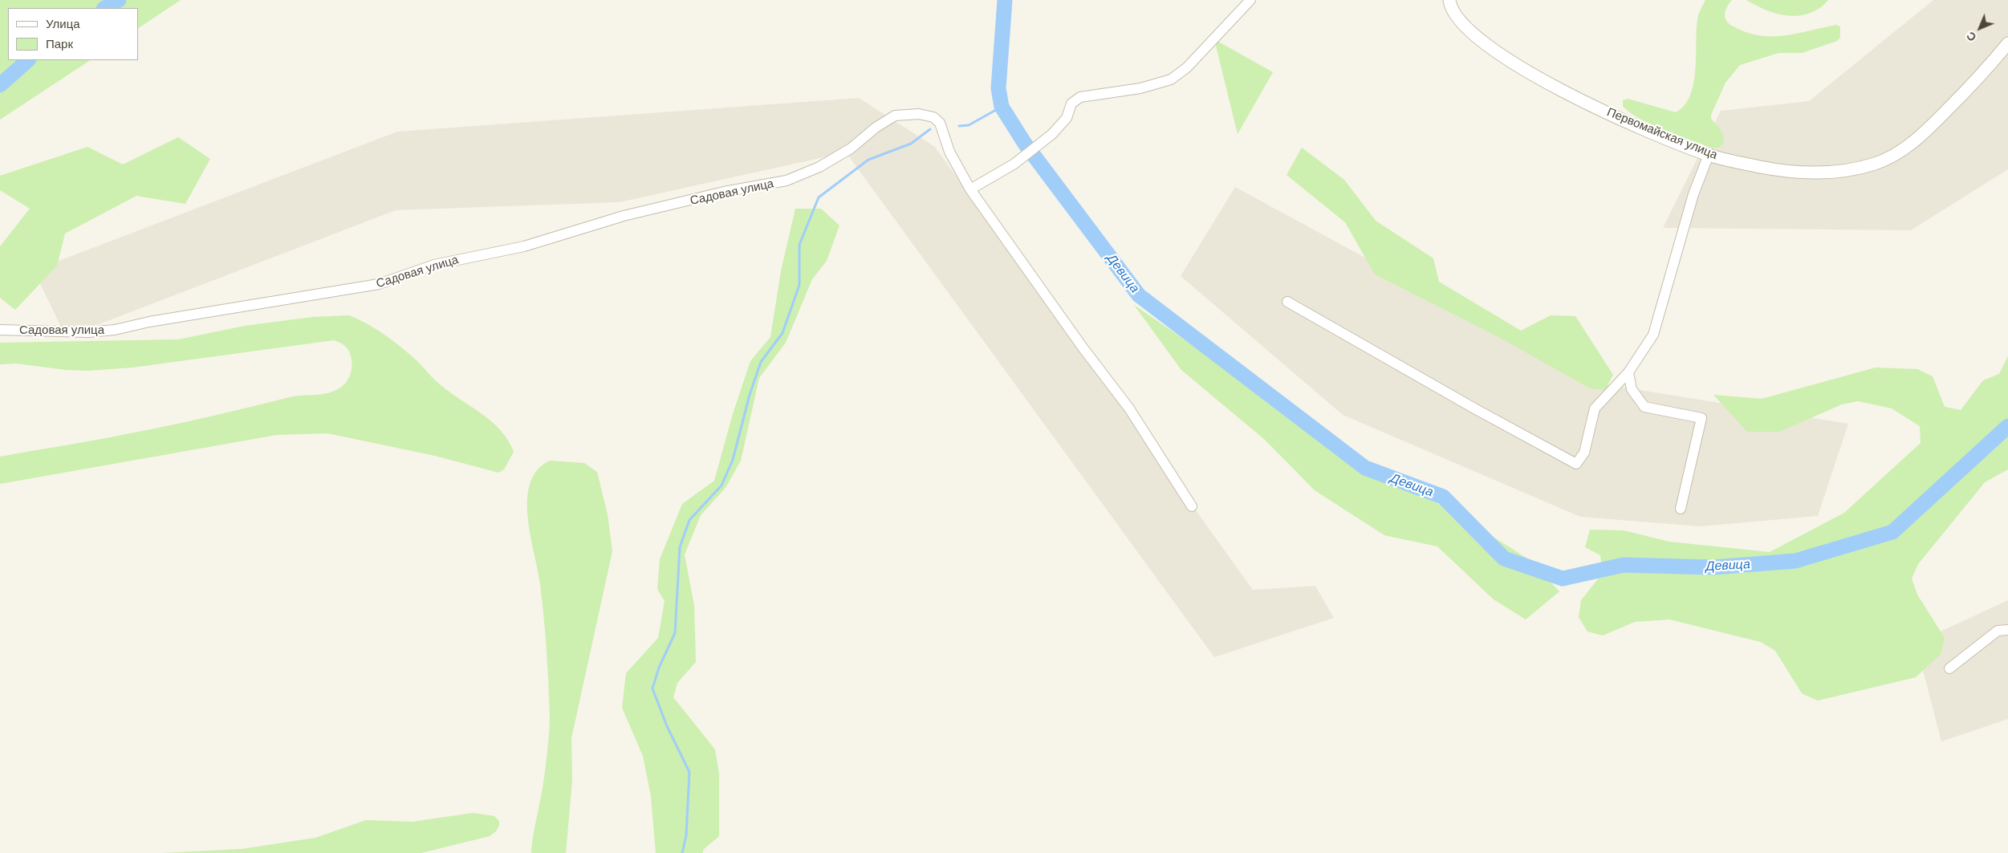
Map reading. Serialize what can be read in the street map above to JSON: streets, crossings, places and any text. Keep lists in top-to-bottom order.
{
  "streets": {
    "street": ["Первомайская улица", "Садовая улица"]
  },
  "water": ["Девица"],
  "legend": ["Улица", "Парк"],
  "north": "bottom left"
}
